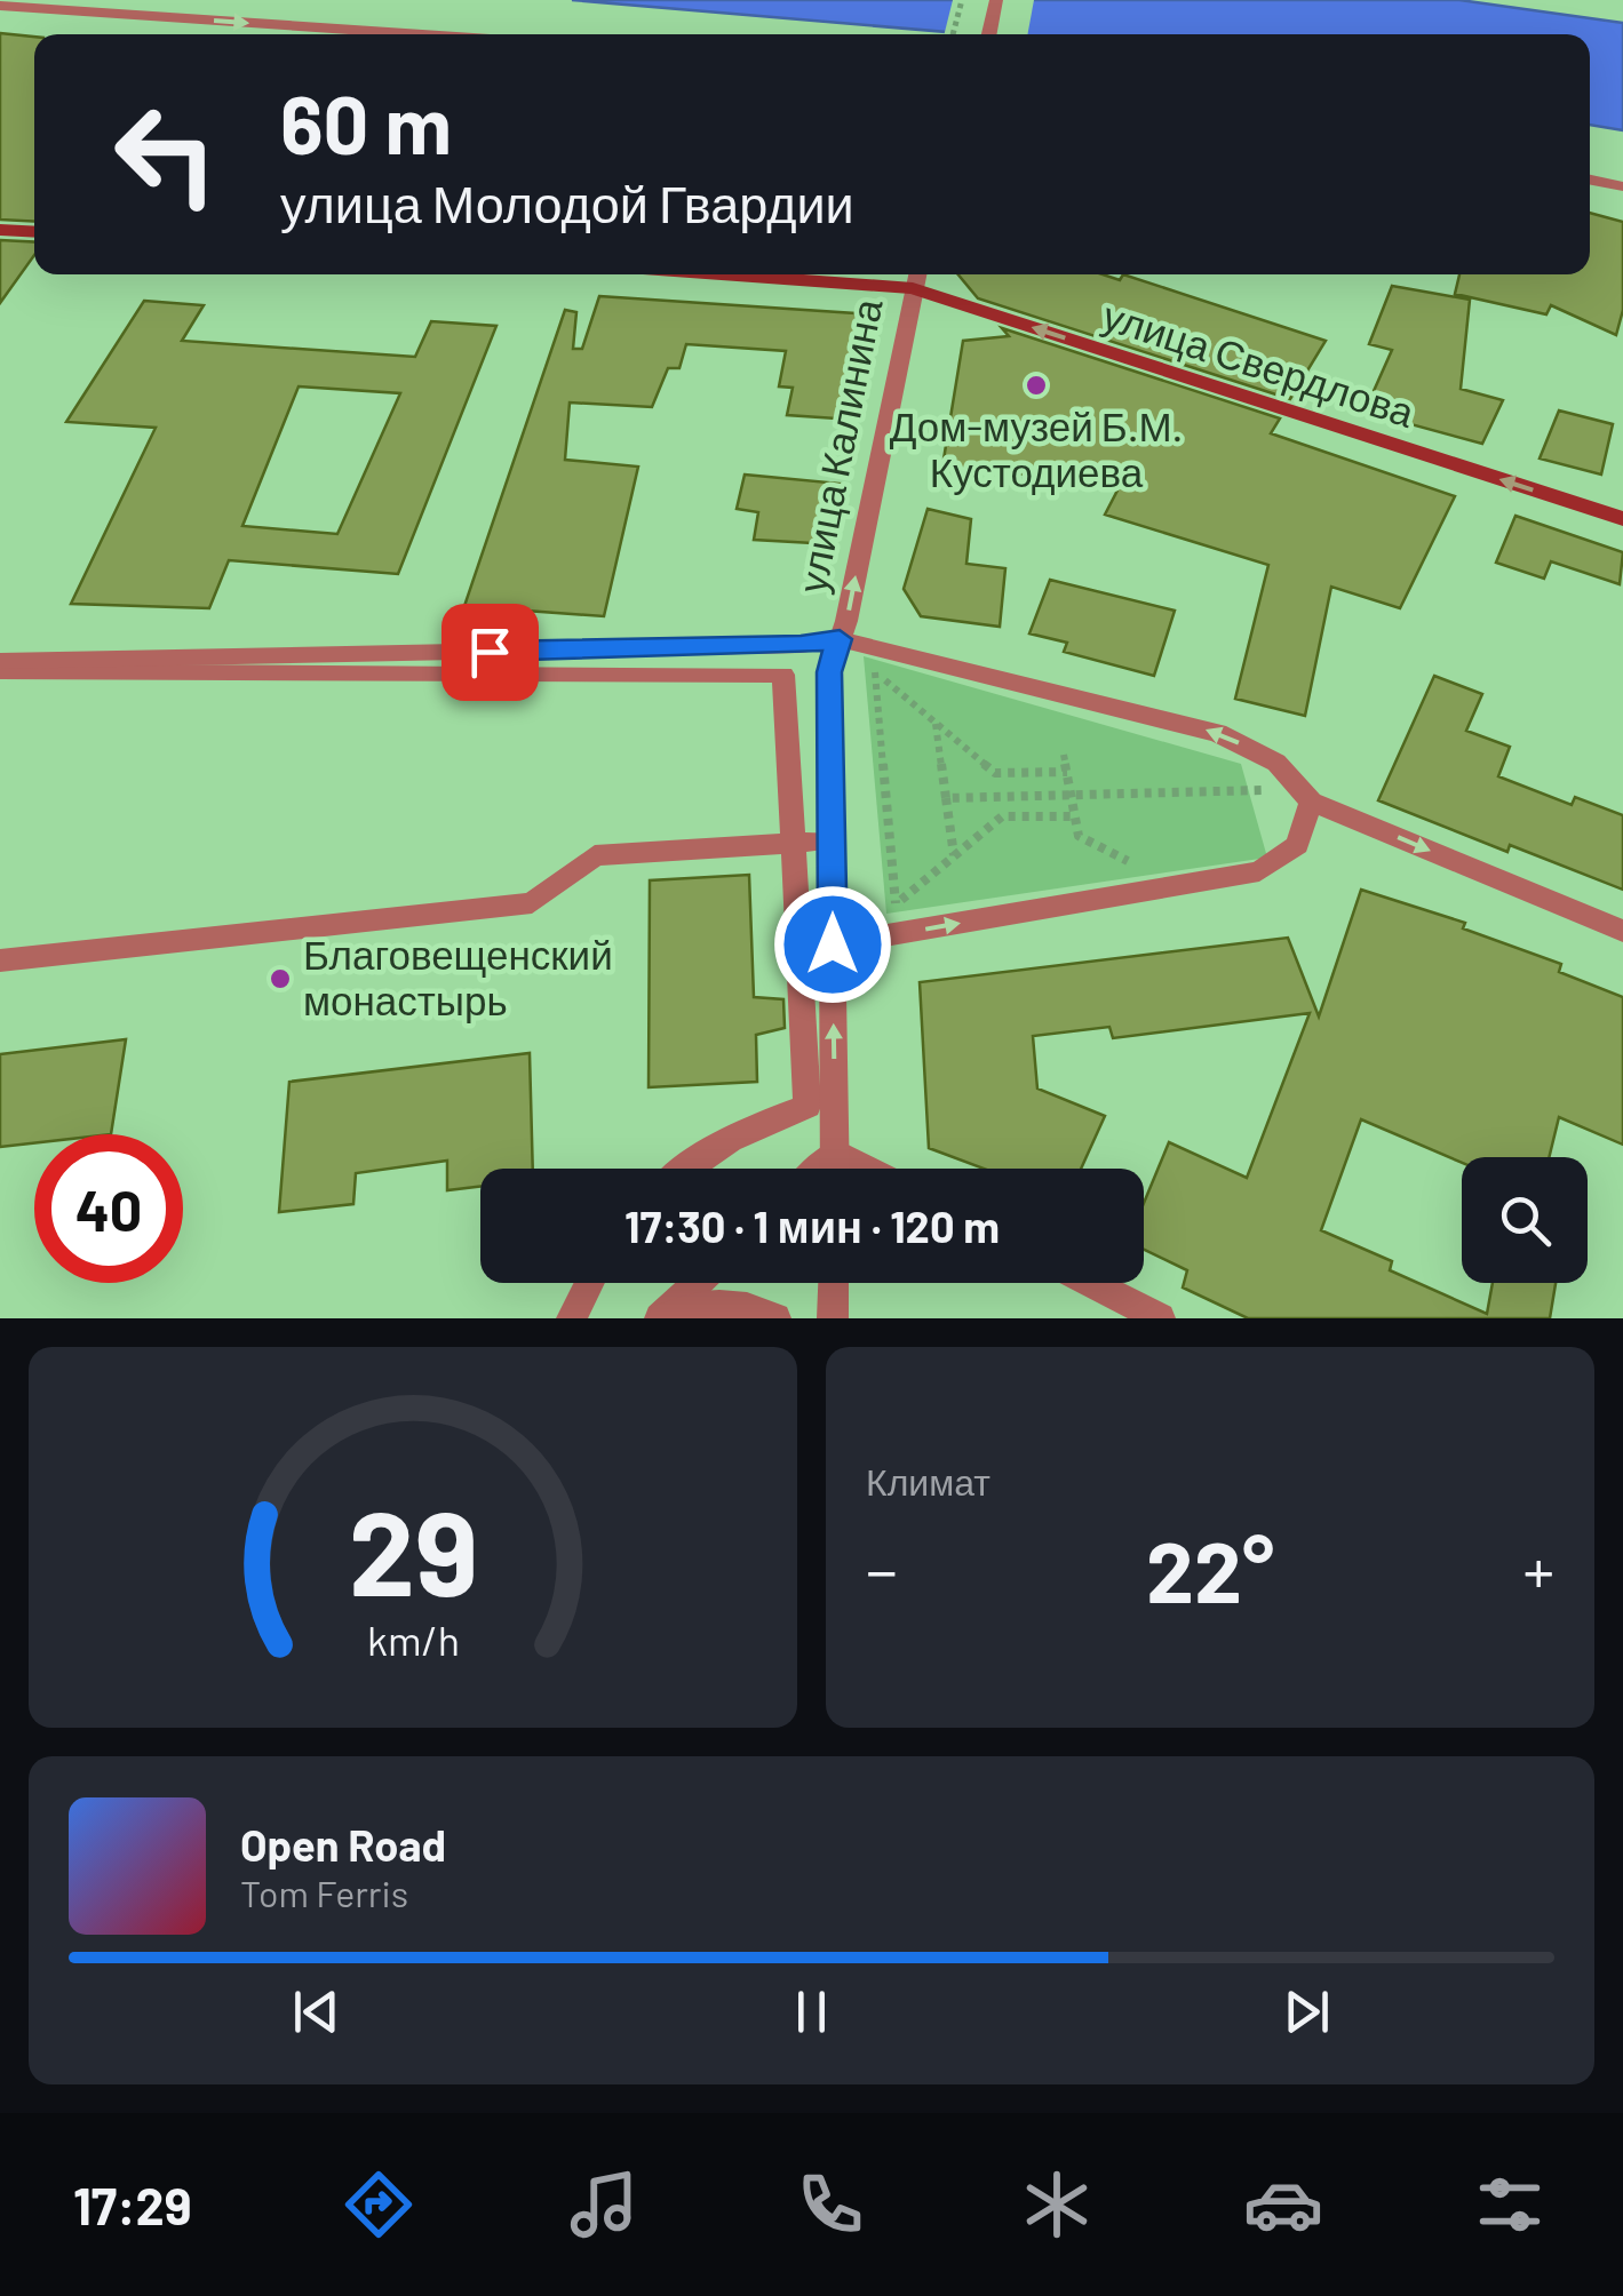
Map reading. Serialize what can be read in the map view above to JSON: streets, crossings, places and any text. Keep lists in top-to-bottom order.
{
  "streets": {
    "main road": ["улица Свердлова"],
    "street": ["улица Калинина"]
  },
  "crossings": [
    ["улица Свердлова", "улица Калинина"]
  ],
  "one_way": ["улица Свердлова", "улица Калинина"],
  "places": ["Дом-музей Б.М. Кустодиева", "Благовещенский монастырь"],
  "page": {
    "turn": ["60 m", "улица Молодой Гвардии"],
    "limit": "40",
    "trip": "17:30 · 1 мин · 120 m",
    "tile": "Климат",
    "heat": ["−", "22°", "+"],
    "song": ["Open Road", "Tom Ferris"],
    "tabs": "17:29",
    "gauge": ["29", "km/h"]
  }
}
